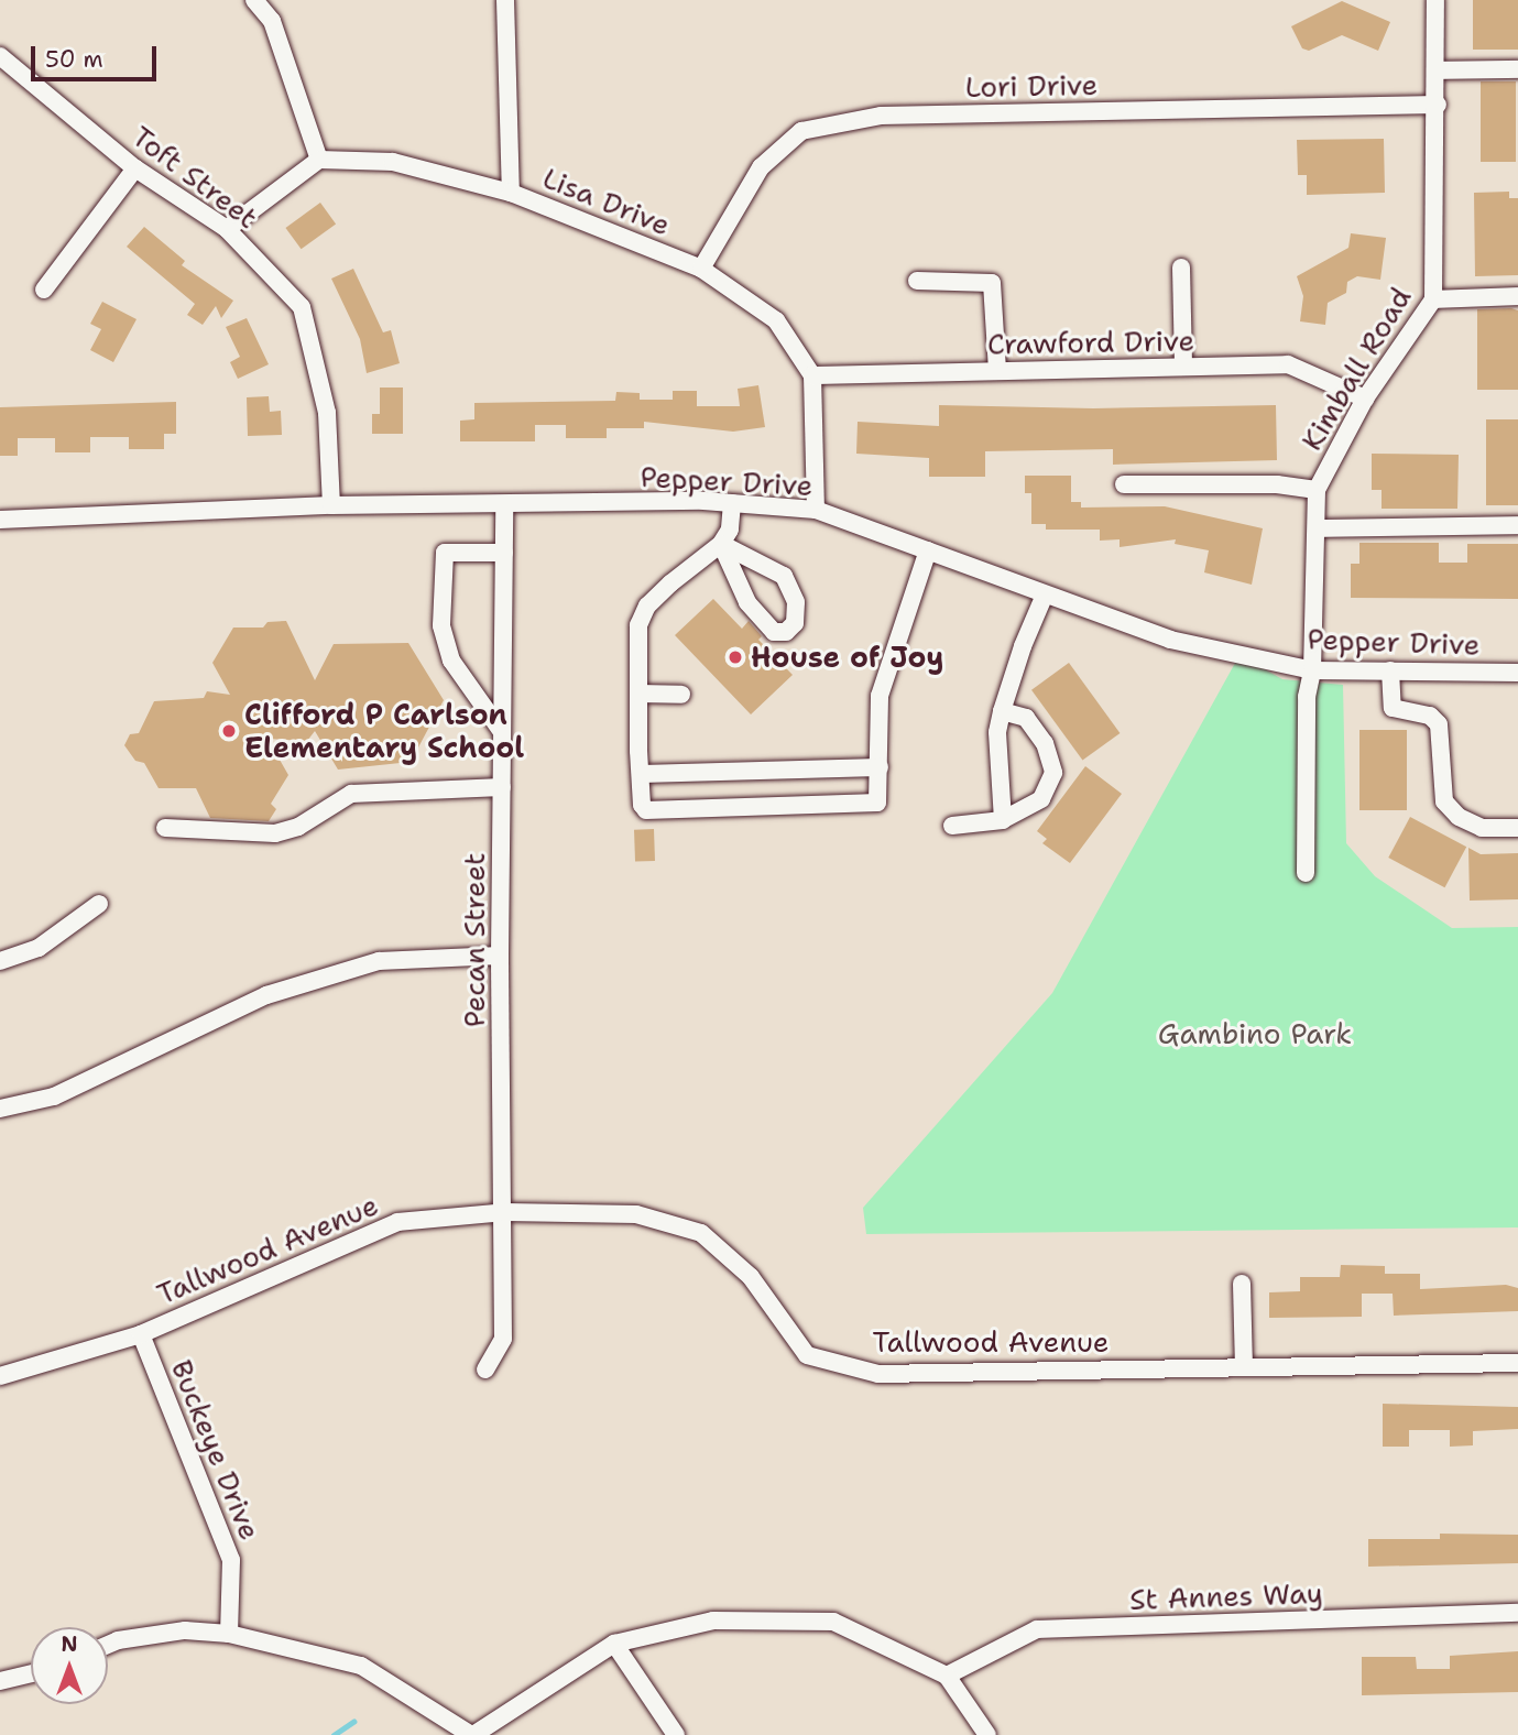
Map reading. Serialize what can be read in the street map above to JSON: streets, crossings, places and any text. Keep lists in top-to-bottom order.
{
  "streets": {
    "street": [
      "Lori Drive",
      "Toft Street",
      "Lisa Drive",
      "Crawford Drive",
      "Kimball Road",
      "Pepper Drive",
      "Pecan Street",
      "Tallwood Avenue",
      "Buckeye Drive",
      "St Annes Way"
    ]
  },
  "crossings": [
    ["Lori Drive", "Lisa Drive"],
    ["Lori Drive", "Kimball Road"],
    ["Toft Street", "Pepper Drive"],
    ["Lisa Drive", "Crawford Drive"],
    ["Crawford Drive", "Kimball Road"],
    ["Kimball Road", "Pepper Drive"],
    ["Pepper Drive", "Pecan Street"],
    ["Pecan Street", "Tallwood Avenue"],
    ["Tallwood Avenue", "Buckeye Drive"]
  ],
  "parks": ["Gambino Park"],
  "places": ["House of Joy", "Clifford P Carlson Elementary School"],
  "scale_bar": "50 m",
  "north": "top"
}
